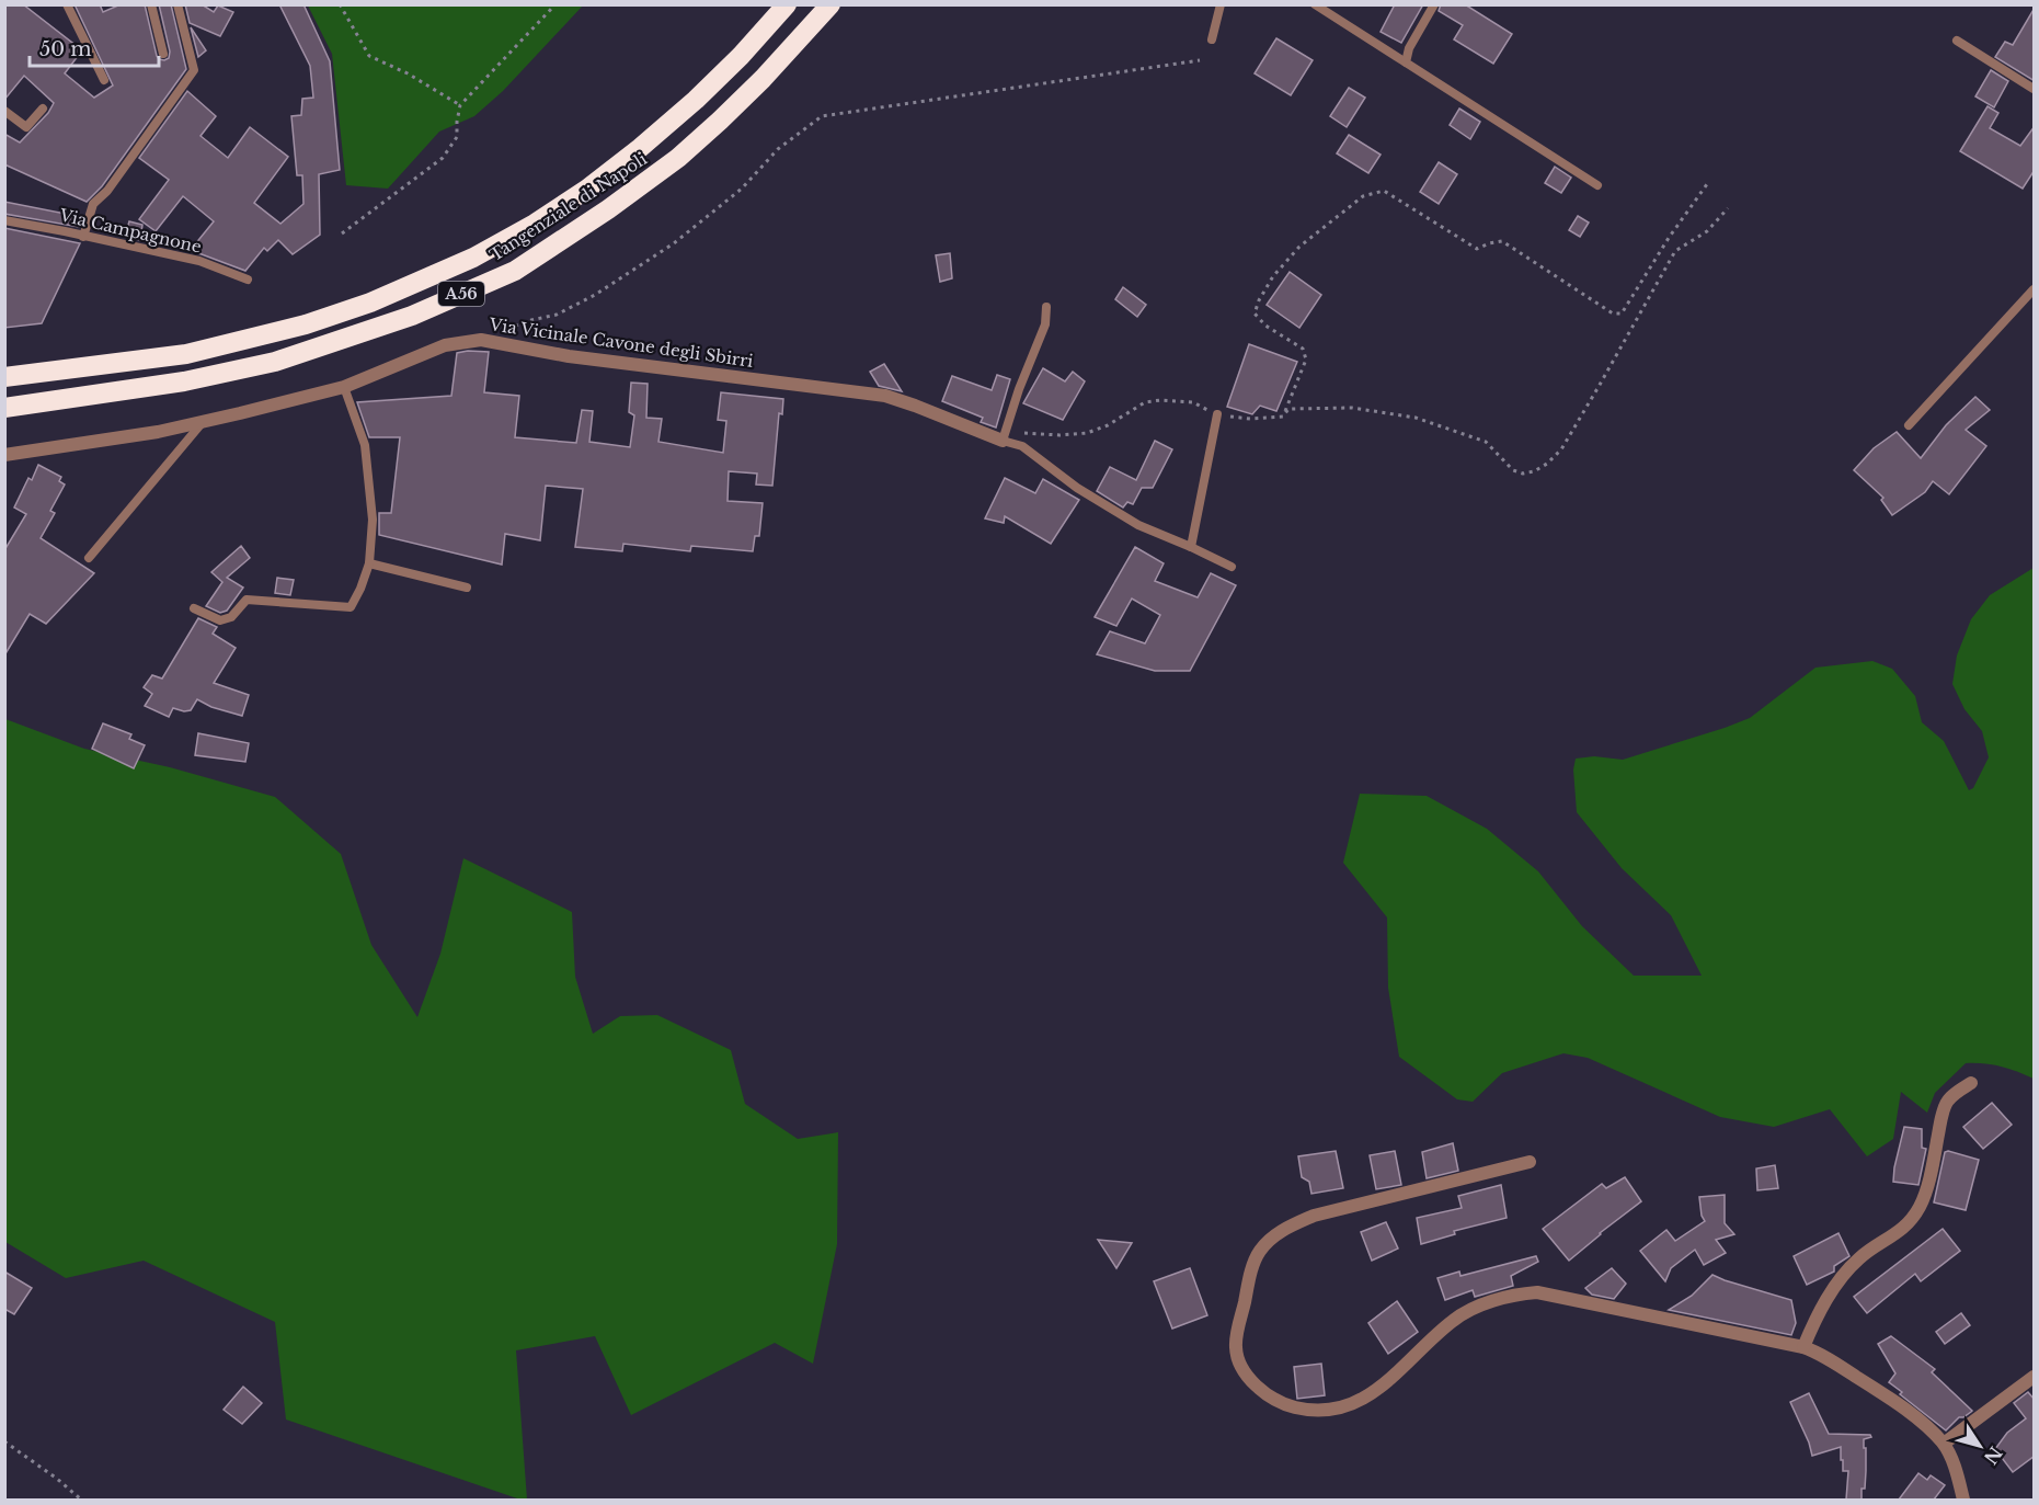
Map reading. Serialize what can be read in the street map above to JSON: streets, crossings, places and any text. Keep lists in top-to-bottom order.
{
  "streets": {
    "highway": ["Tangenziale di Napoli", "A56"],
    "street": ["Via Vicinale Cavone degli Sbirri"],
    "lane": ["Via Campagnone"]
  },
  "scale_bar": "50 m",
  "north": "bottom right"
}
